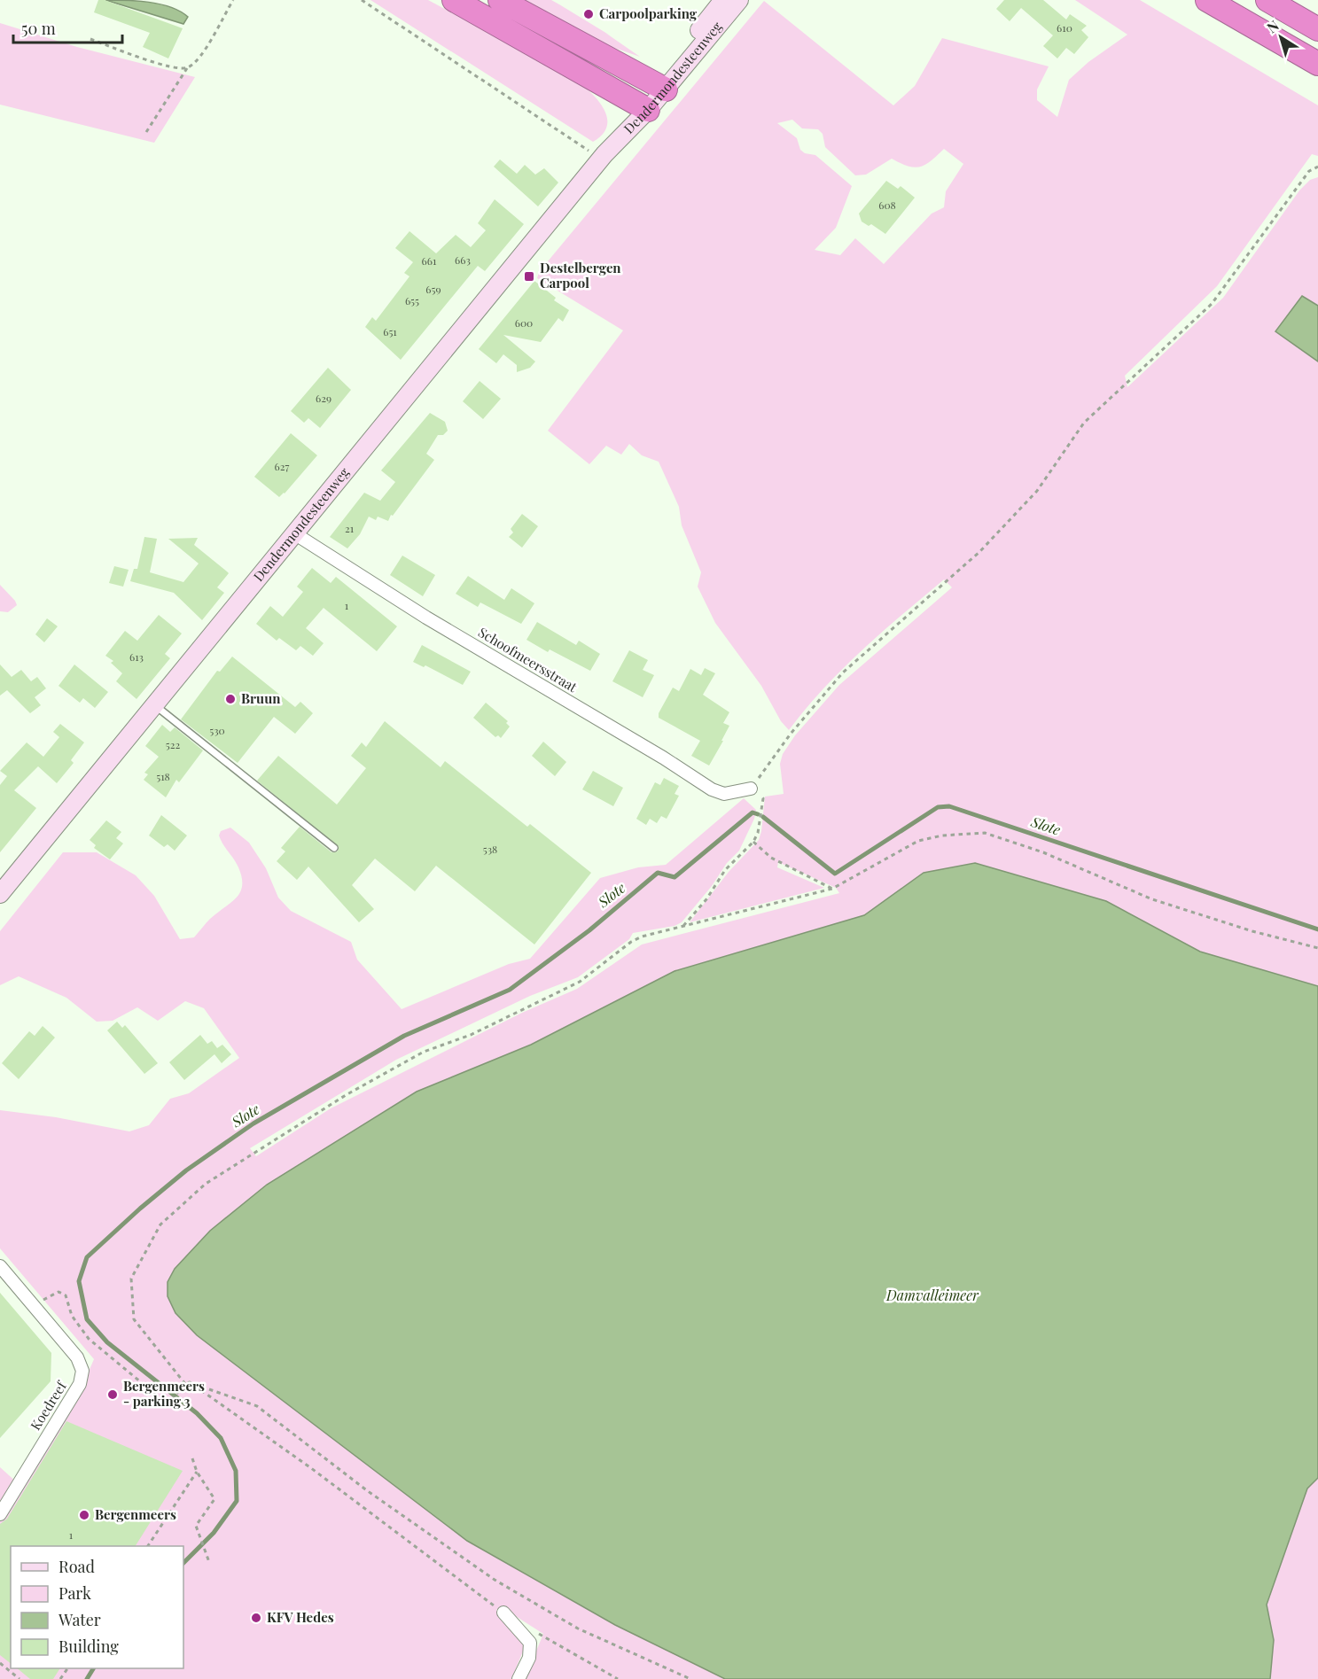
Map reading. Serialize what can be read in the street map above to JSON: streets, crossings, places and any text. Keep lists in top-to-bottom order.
{
  "streets": {
    "main road": ["Dendermondesteenweg"],
    "street": ["Schoofmeersstraat", "Koedreef"]
  },
  "crossings": [
    ["Dendermondesteenweg", "Schoofmeersstraat"]
  ],
  "water": ["Slote", "Damvalleimeer"],
  "places": {
    "other": [
      "Carpoolparking",
      "Bruun",
      "Bergenmeers - parking 3",
      "Bergenmeers",
      "KFV Hedes"
    ],
    "transit": ["Destelbergen Carpool"]
  },
  "house_numbers": [
    "610",
    "608",
    "663",
    "661",
    "659",
    "655",
    "600",
    "651",
    "629",
    "627",
    "21",
    "1",
    "613",
    "530",
    "522",
    "518",
    "538",
    "1"
  ],
  "legend": [
    "Road",
    "Park",
    "Water",
    "Building"
  ],
  "scale_bar": "50 m",
  "north": "top left"
}
